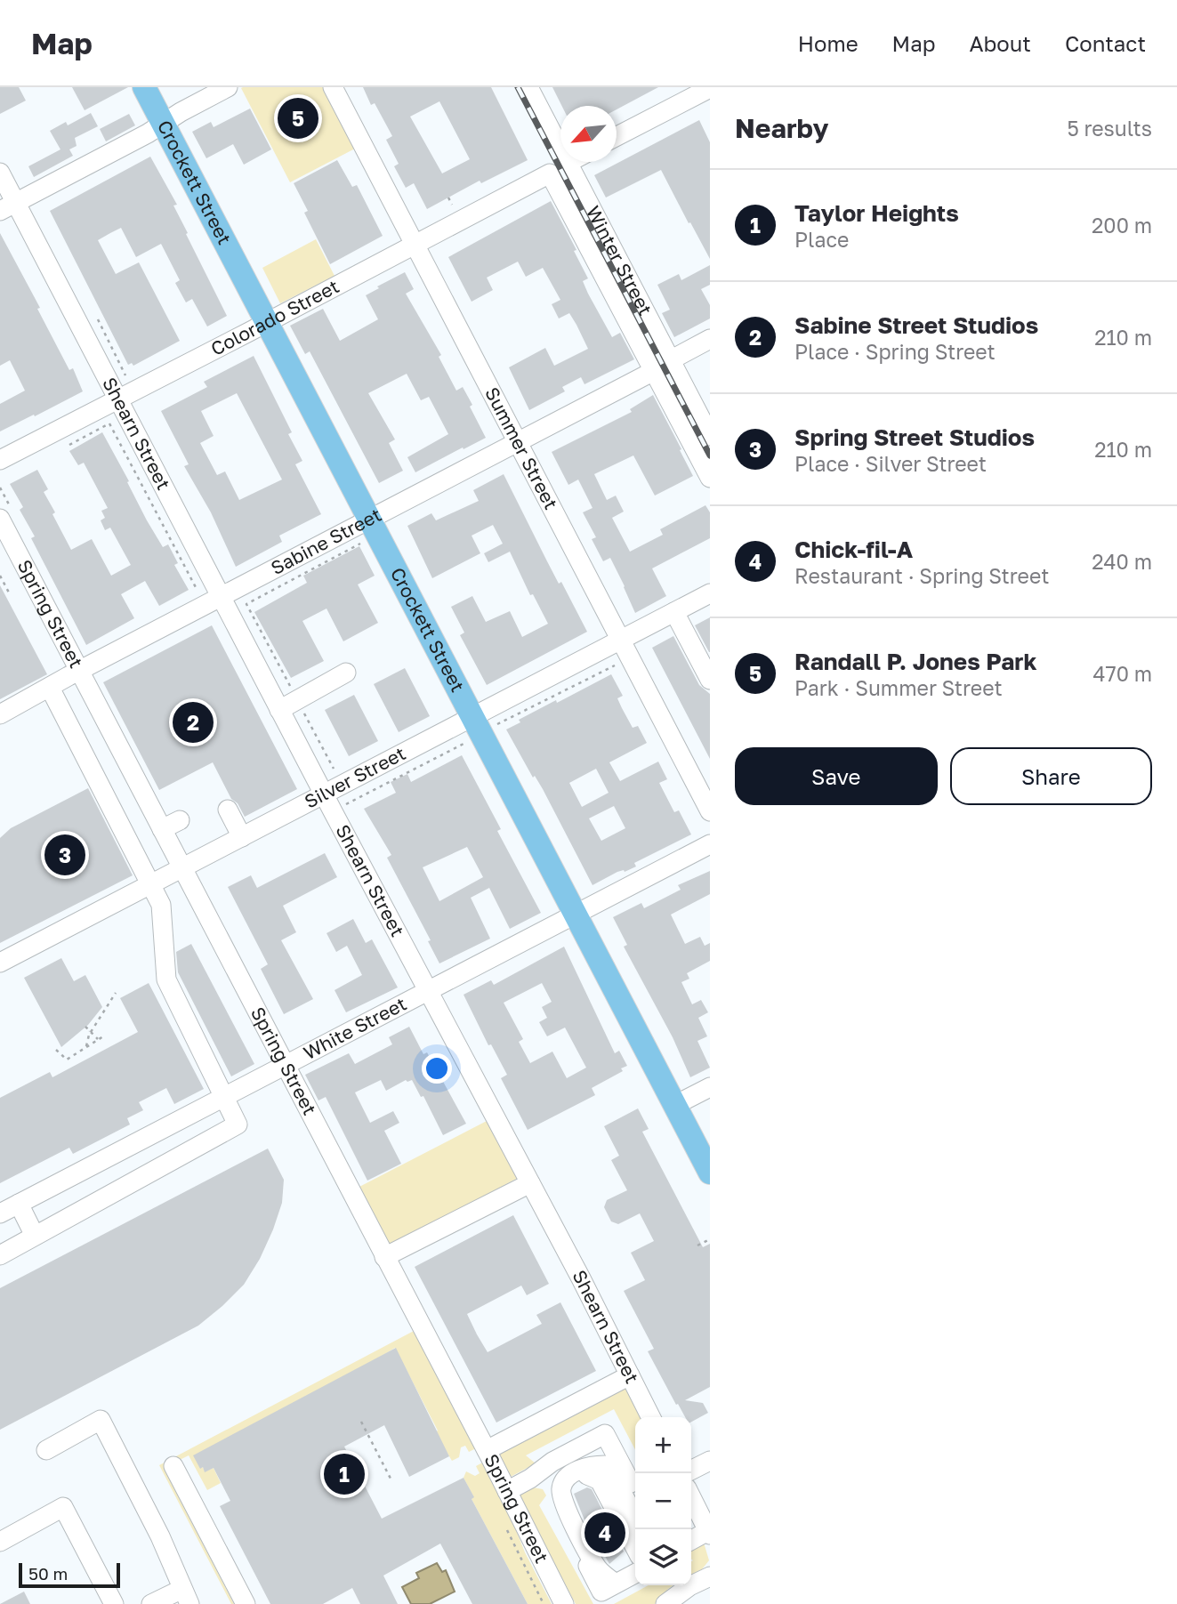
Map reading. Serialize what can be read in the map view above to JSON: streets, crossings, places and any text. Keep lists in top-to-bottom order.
{
  "streets": {
    "main road": ["Crockett Street"],
    "street": [
      "Winter Street",
      "Colorado Street",
      "Shearn Street",
      "Summer Street",
      "Sabine Street",
      "Spring Street",
      "Silver Street",
      "White Street"
    ]
  },
  "crossings": [
    ["Crockett Street", "Colorado Street"],
    ["Crockett Street", "Sabine Street"],
    ["Crockett Street", "Silver Street"],
    ["Crockett Street", "White Street"],
    ["Winter Street", "Colorado Street"],
    ["Winter Street", "Sabine Street"],
    ["Colorado Street", "Shearn Street"],
    ["Colorado Street", "Summer Street"],
    ["Shearn Street", "Sabine Street"],
    ["Shearn Street", "Silver Street"],
    ["Shearn Street", "White Street"],
    ["Summer Street", "Sabine Street"],
    ["Summer Street", "Silver Street"],
    ["Sabine Street", "Spring Street"],
    ["Spring Street", "Silver Street"],
    ["Spring Street", "White Street"]
  ],
  "scale_bar": "50 m",
  "north": "bottom left",
  "page": {
    "header": "Map",
    "nav": [
      "Home",
      "Map",
      "About",
      "Contact"
    ],
    "heading": ["Nearby", "5 results"],
    "pins": [
      "5",
      "2",
      "3",
      "1",
      "4"
    ],
    "list": [
      {
        "mark": "1",
        "name": "Taylor Heights",
        "note": "Place",
        "value": "200 m"
      },
      {
        "mark": "2",
        "name": "Sabine Street Studios",
        "note": "Place · Spring Street",
        "value": "210 m"
      },
      {
        "mark": "3",
        "name": "Spring Street Studios",
        "note": "Place · Silver Street",
        "value": "210 m"
      },
      {
        "mark": "4",
        "name": "Chick-fil-A",
        "note": "Restaurant · Spring Street",
        "value": "240 m"
      },
      {
        "mark": "5",
        "name": "Randall P. Jones Park",
        "note": "Park · Summer Street",
        "value": "470 m"
      }
    ],
    "buttons": ["Save", "Share"],
    "map_buttons": ["+", "−"],
    "scale": "50 m"
  }
}
